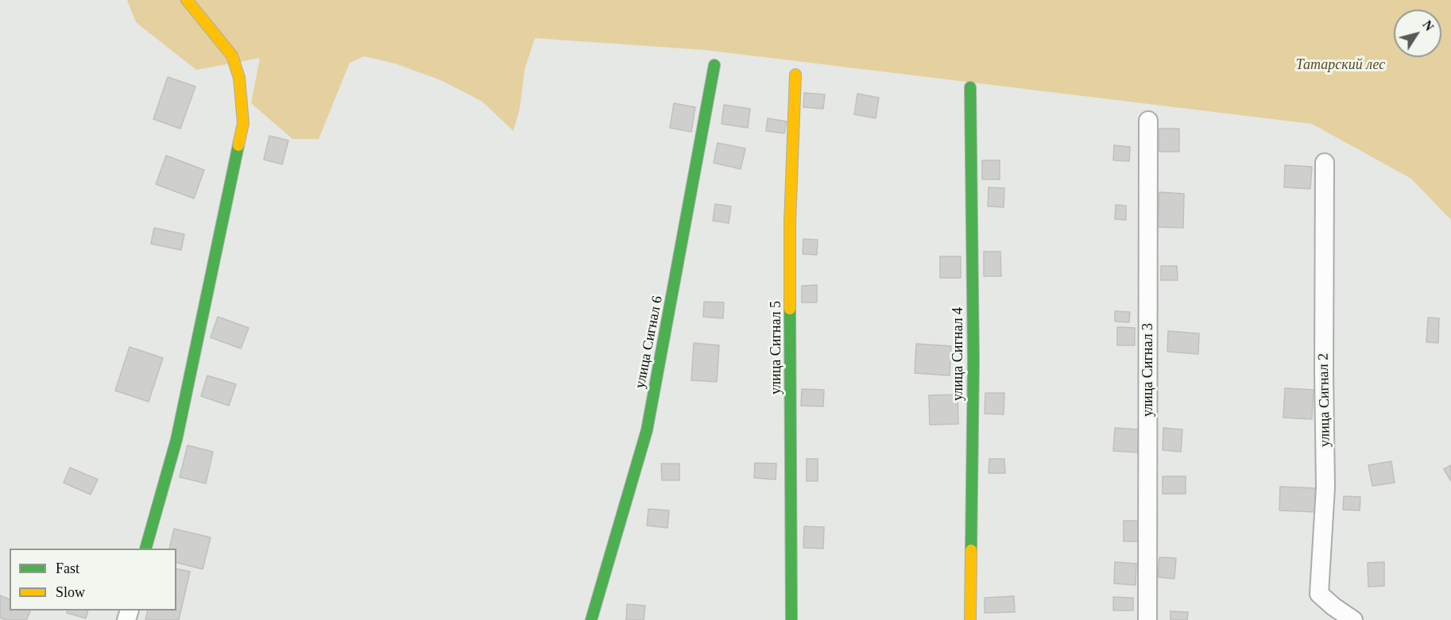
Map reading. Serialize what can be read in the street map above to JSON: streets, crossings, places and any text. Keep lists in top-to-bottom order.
{
  "streets": {
    "street": [
      "улица Сигнал 6",
      "улица Сигнал 5",
      "улица Сигнал 4",
      "улица Сигнал 3",
      "улица Сигнал 2"
    ]
  },
  "parks": ["Татарский лес"],
  "legend": ["Fast", "Slow"],
  "north": "top right"
}
